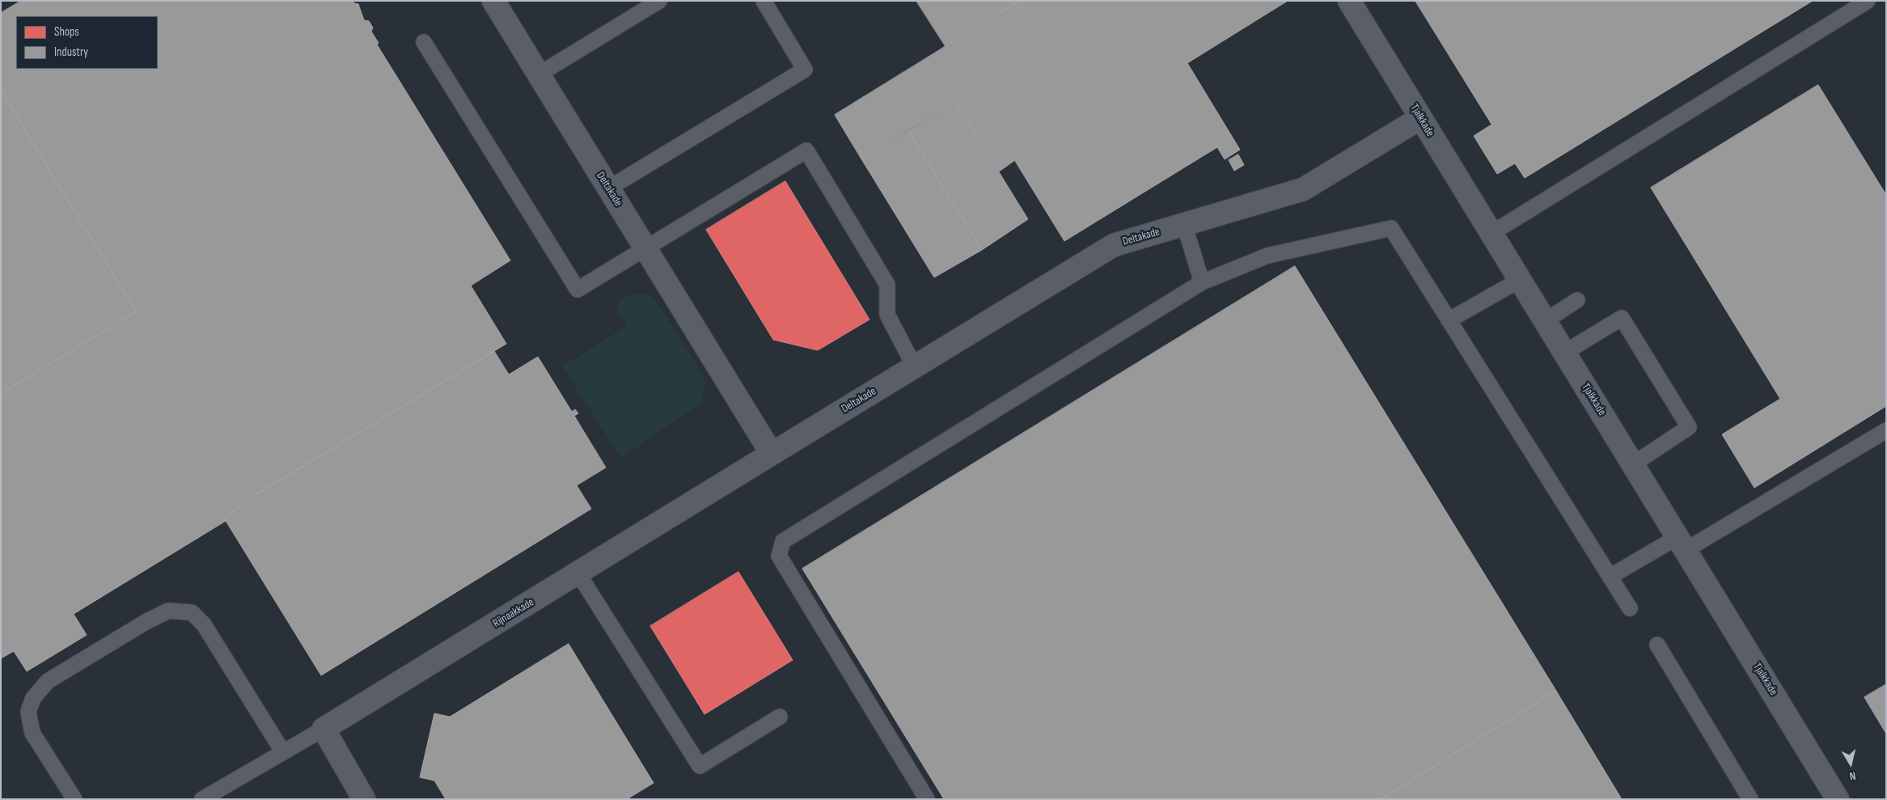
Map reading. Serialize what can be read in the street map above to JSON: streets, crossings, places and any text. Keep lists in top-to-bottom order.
{
  "streets": {
    "street": ["Tjalkkade", "Deltakade", "Rijnaakkade"]
  },
  "crossings": [
    ["Tjalkkade", "Deltakade"],
    ["Deltakade", "Rijnaakkade"]
  ],
  "legend": ["Shops", "Industry"],
  "north": "bottom"
}
